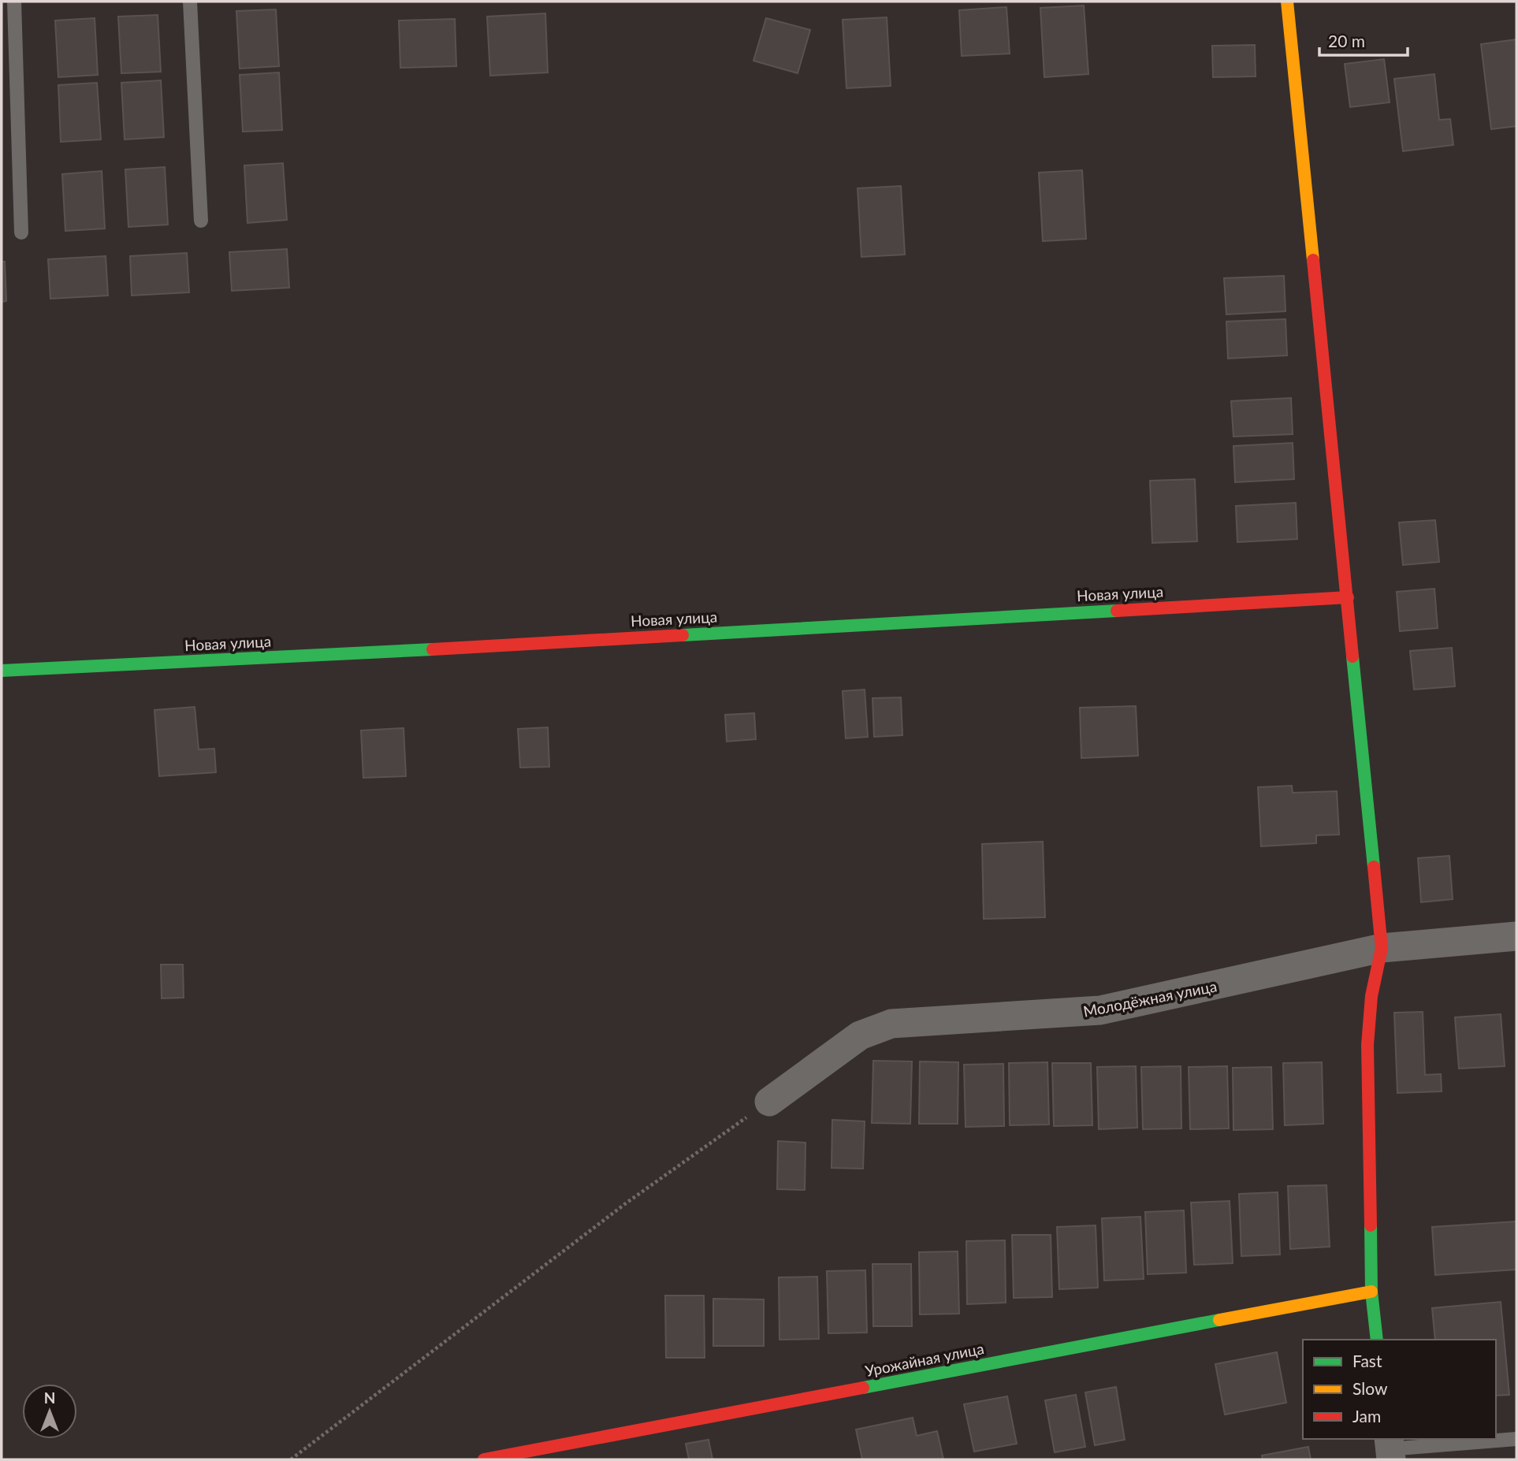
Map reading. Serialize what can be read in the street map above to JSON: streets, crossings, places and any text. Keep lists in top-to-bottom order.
{
  "streets": {
    "street": ["Новая улица", "Молодёжная улица", "Урожайная улица"]
  },
  "legend": ["Fast", "Slow", "Jam"],
  "scale_bar": "20 m",
  "north": "top"
}
